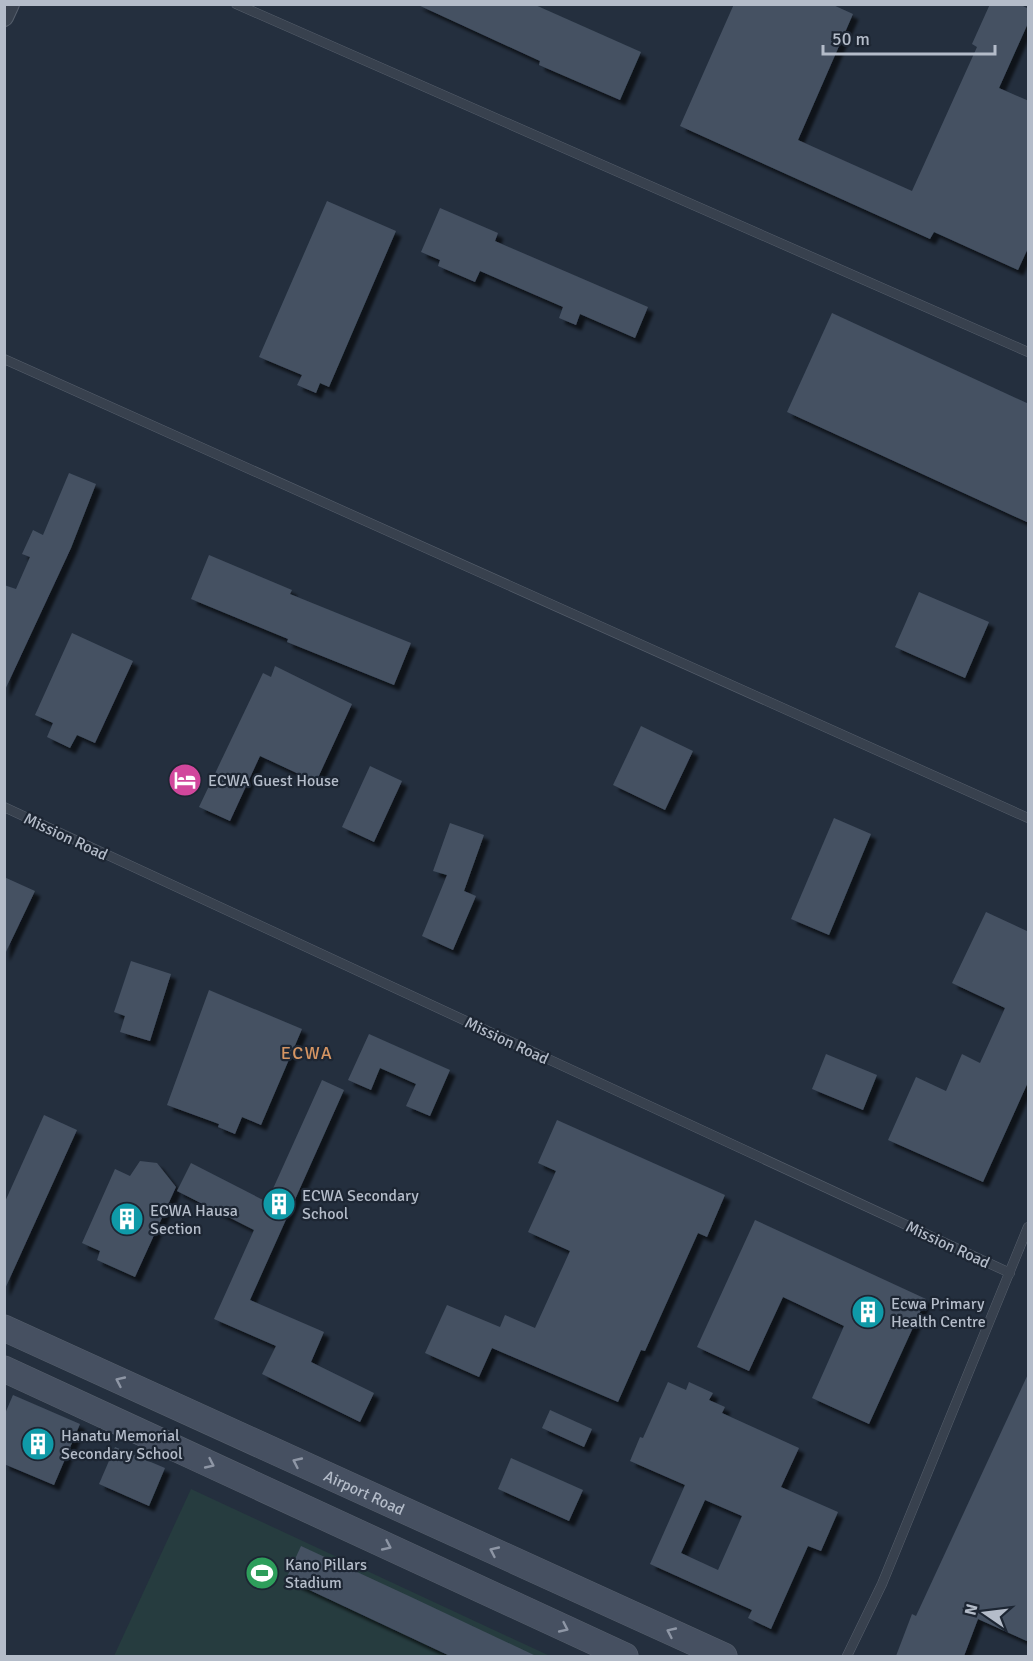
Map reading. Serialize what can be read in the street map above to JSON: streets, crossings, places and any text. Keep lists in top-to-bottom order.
{
  "streets": {
    "main road": ["Airport Road"],
    "lane": ["Mission Road"]
  },
  "districts": ["ECWA"],
  "places": {
    "hotel": ["ECWA Guest House"],
    "building": [
      "ECWA Secondary School",
      "ECWA Hausa Section",
      "Ecwa Primary Health Centre",
      "Hanatu Memorial Secondary School"
    ],
    "sports": ["Kano Pillars Stadium"]
  },
  "scale_bar": "50 m",
  "north": "left"
}
